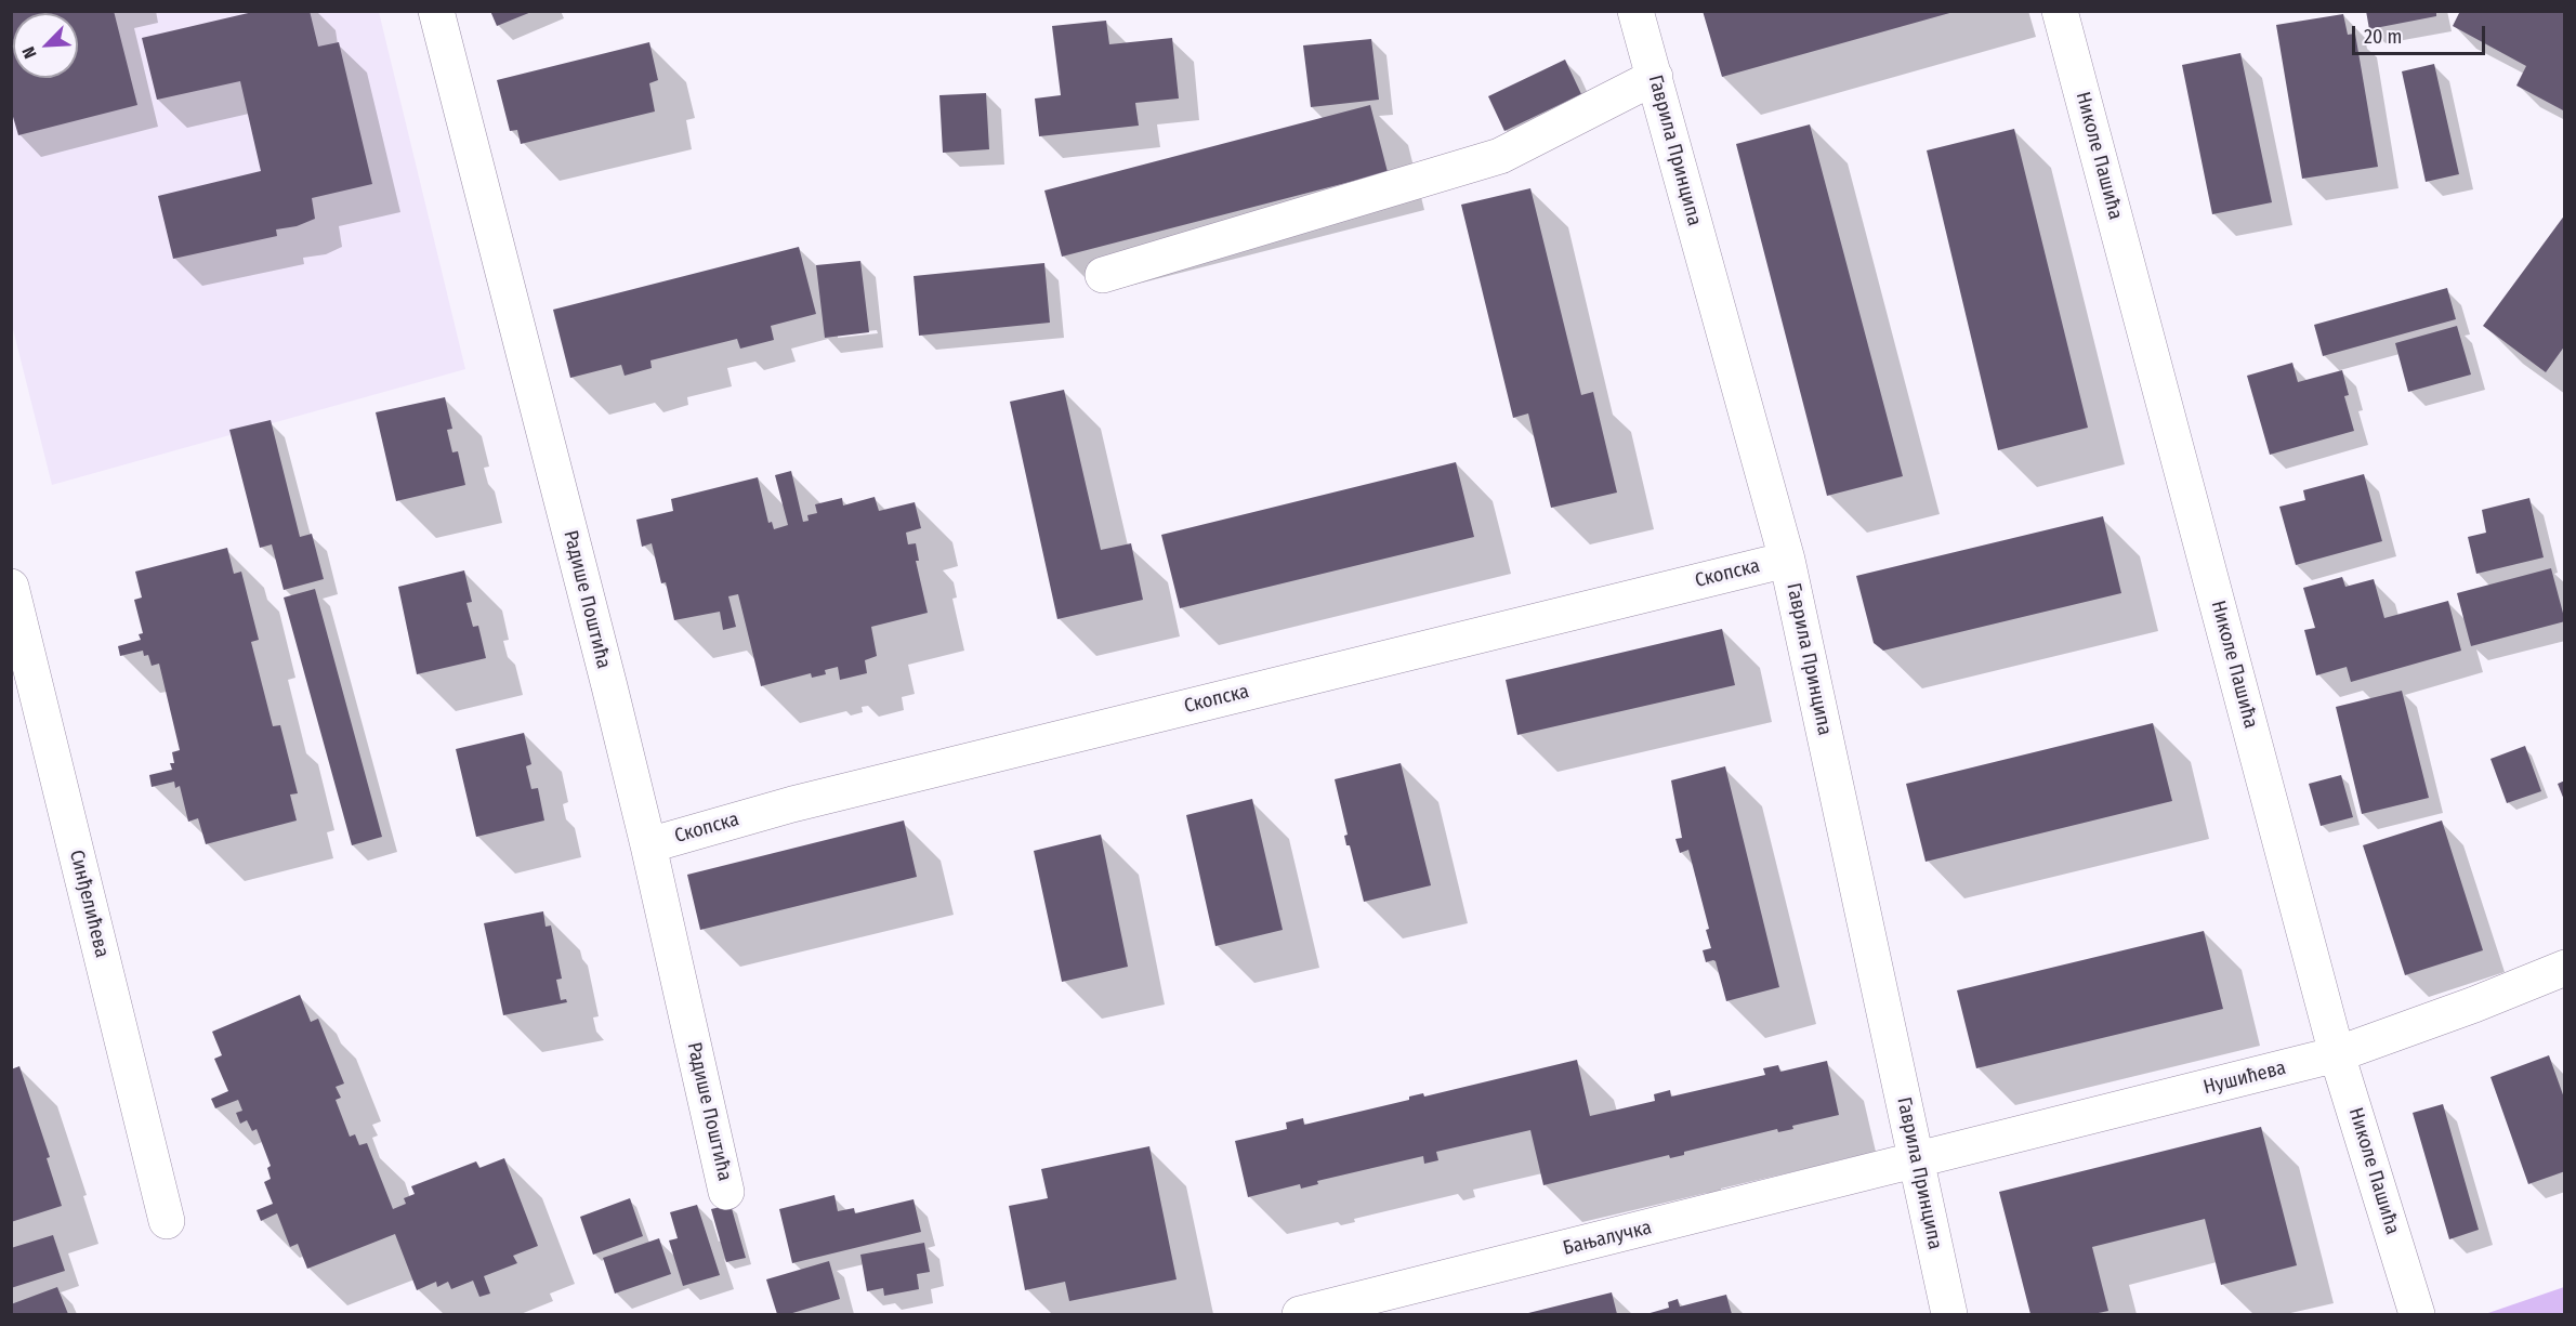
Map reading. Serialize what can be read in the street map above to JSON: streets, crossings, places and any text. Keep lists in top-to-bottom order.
{
  "streets": {
    "street": [
      "Гаврила Принципа",
      "Николе Пашића",
      "Скопска",
      "Радише Поштића",
      "Синђелићева",
      "Нушићева",
      "Бањалучка"
    ]
  },
  "crossings": [
    ["Гаврила Принципа", "Скопска"],
    ["Гаврила Принципа", "Нушићева"],
    ["Гаврила Принципа", "Бањалучка"],
    ["Николе Пашића", "Нушићева"],
    ["Скопска", "Радише Поштића"],
    ["Нушићева", "Бањалучка"]
  ],
  "scale_bar": "20 m",
  "north": "bottom left"
}
